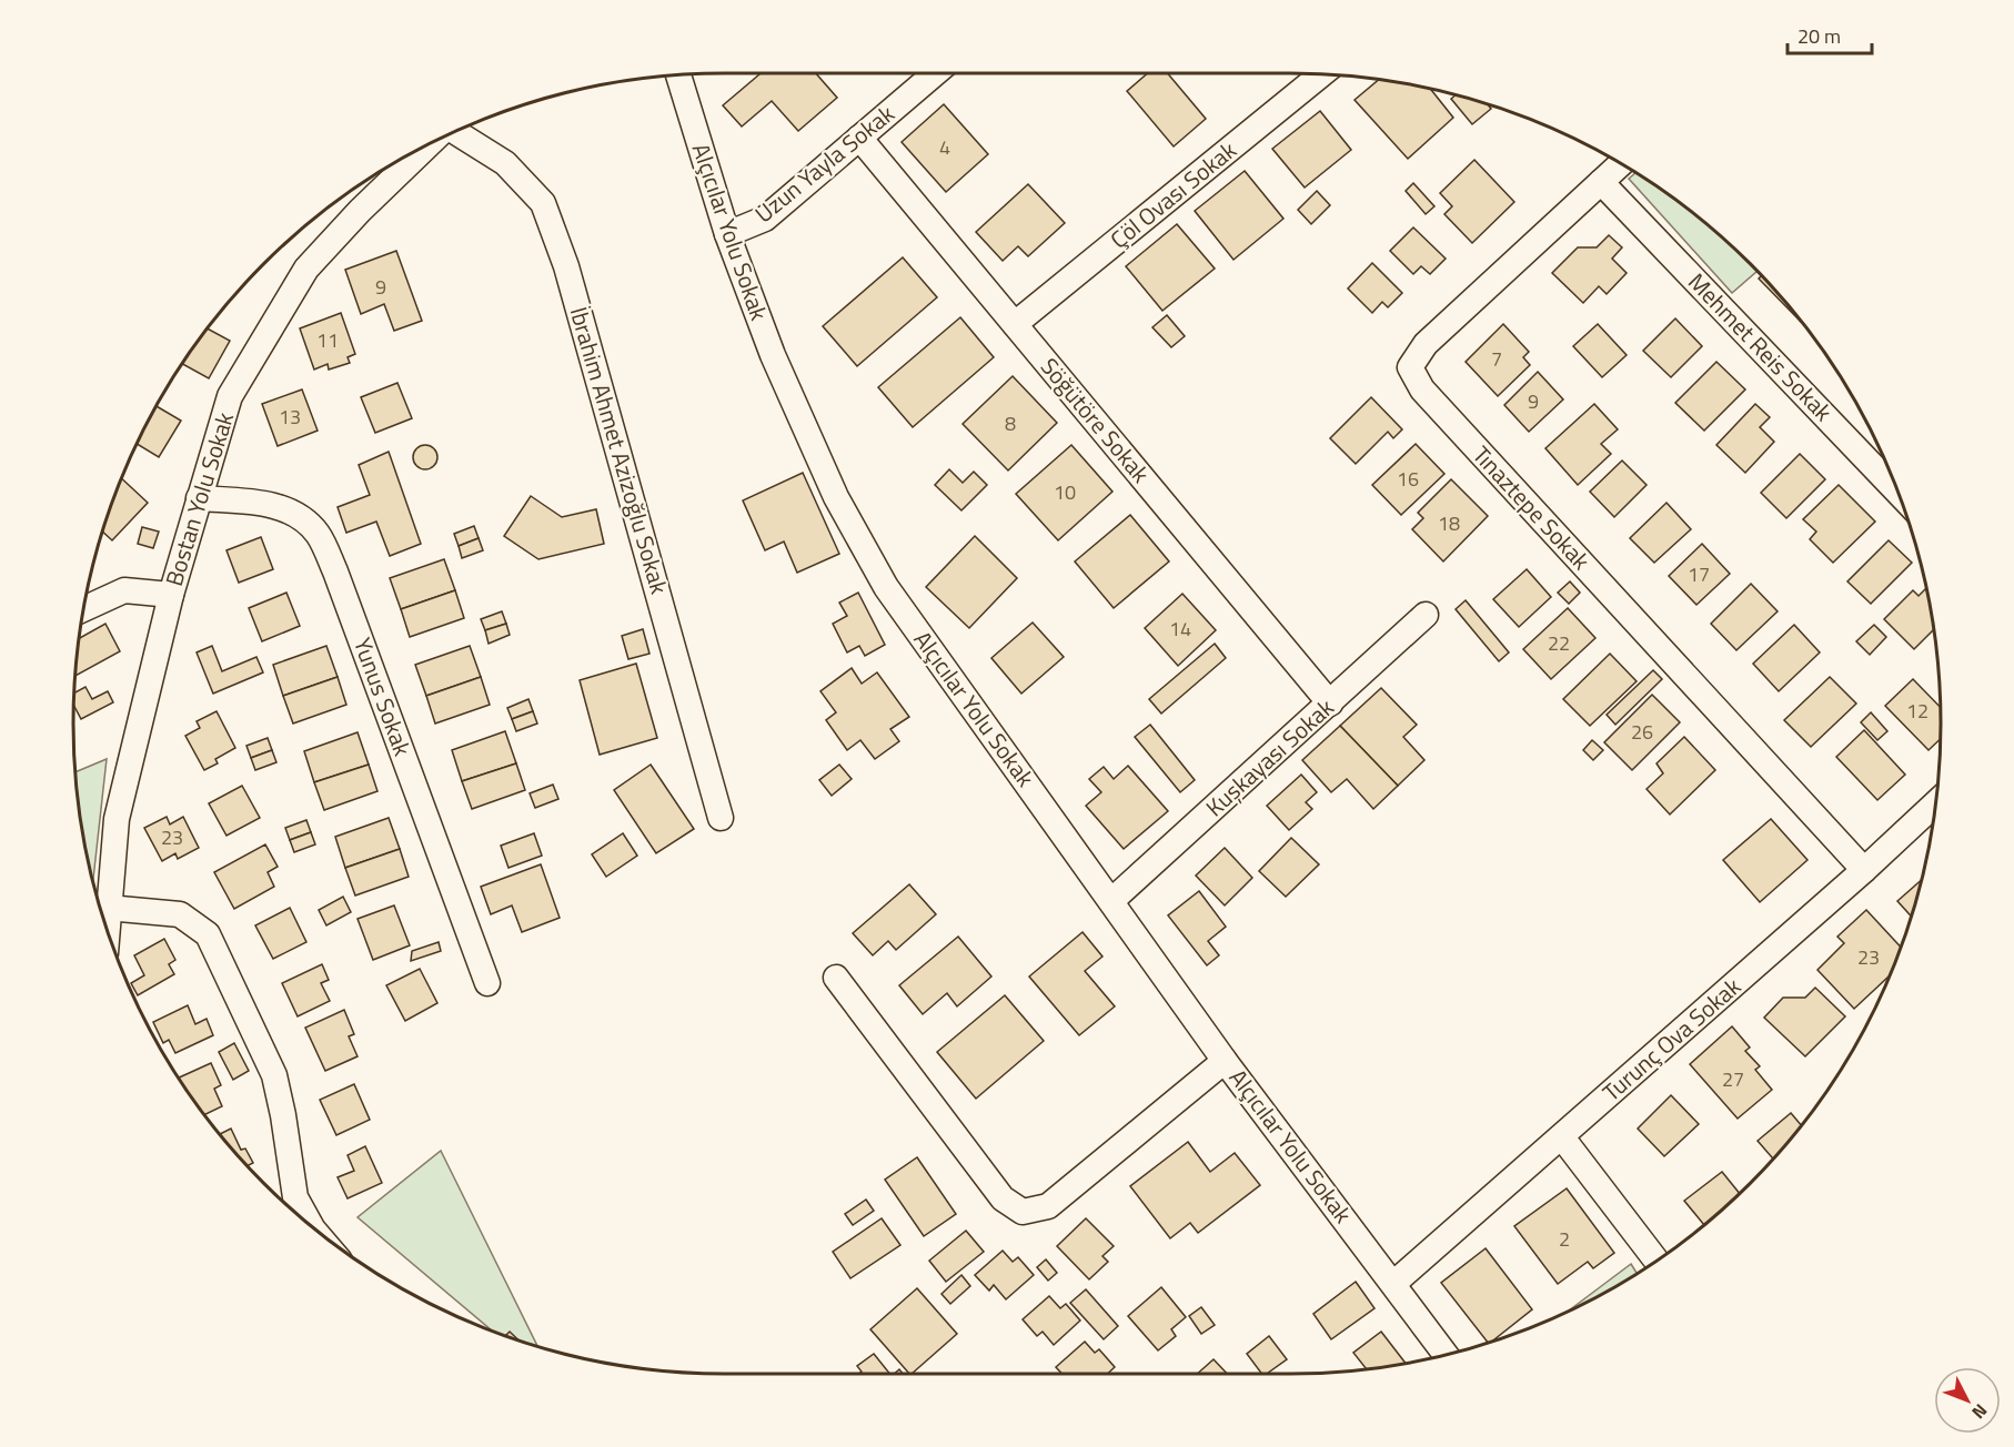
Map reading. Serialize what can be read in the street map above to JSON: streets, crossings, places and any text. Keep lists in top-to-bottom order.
{
  "streets": {
    "street": [
      "Uzun Yayla Sokak",
      "Çöl Ovası Sokak",
      "Alçıcılar Yolu Sokak",
      "Mehmet Reis Sokak",
      "Söğütöre Sokak",
      "İbrahim Ahmet Azizoğlu Sokak",
      "Bostan Yolu Sokak",
      "Tınaztepe Sokak",
      "Yunus Sokak",
      "Kuşkayası Sokak",
      "Turunç Ova Sokak"
    ]
  },
  "crossings": [
    ["Uzun Yayla Sokak", "Alçıcılar Yolu Sokak"],
    ["Uzun Yayla Sokak", "Söğütöre Sokak"],
    ["Çöl Ovası Sokak", "Söğütöre Sokak"],
    ["Alçıcılar Yolu Sokak", "Kuşkayası Sokak"],
    ["Alçıcılar Yolu Sokak", "Turunç Ova Sokak"],
    ["Mehmet Reis Sokak", "Tınaztepe Sokak"],
    ["Söğütöre Sokak", "Kuşkayası Sokak"],
    ["Bostan Yolu Sokak", "Yunus Sokak"],
    ["Tınaztepe Sokak", "Turunç Ova Sokak"]
  ],
  "house_numbers": [
    "4",
    "9",
    "11",
    "7",
    "9",
    "13",
    "8",
    "16",
    "10",
    "18",
    "17",
    "14",
    "22",
    "12",
    "26",
    "23",
    "23",
    "27",
    "2"
  ],
  "scale_bar": "20 m",
  "north": "bottom right"
}
